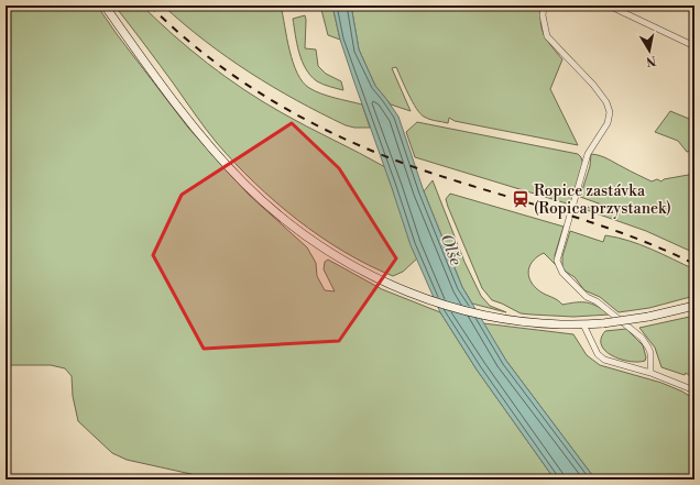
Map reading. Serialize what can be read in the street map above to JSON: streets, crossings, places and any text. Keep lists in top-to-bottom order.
{
  "water": ["Olše"],
  "places": {
    "station": ["Ropice zastávka (Ropica przystanek)"]
  },
  "north": "bottom"
}
